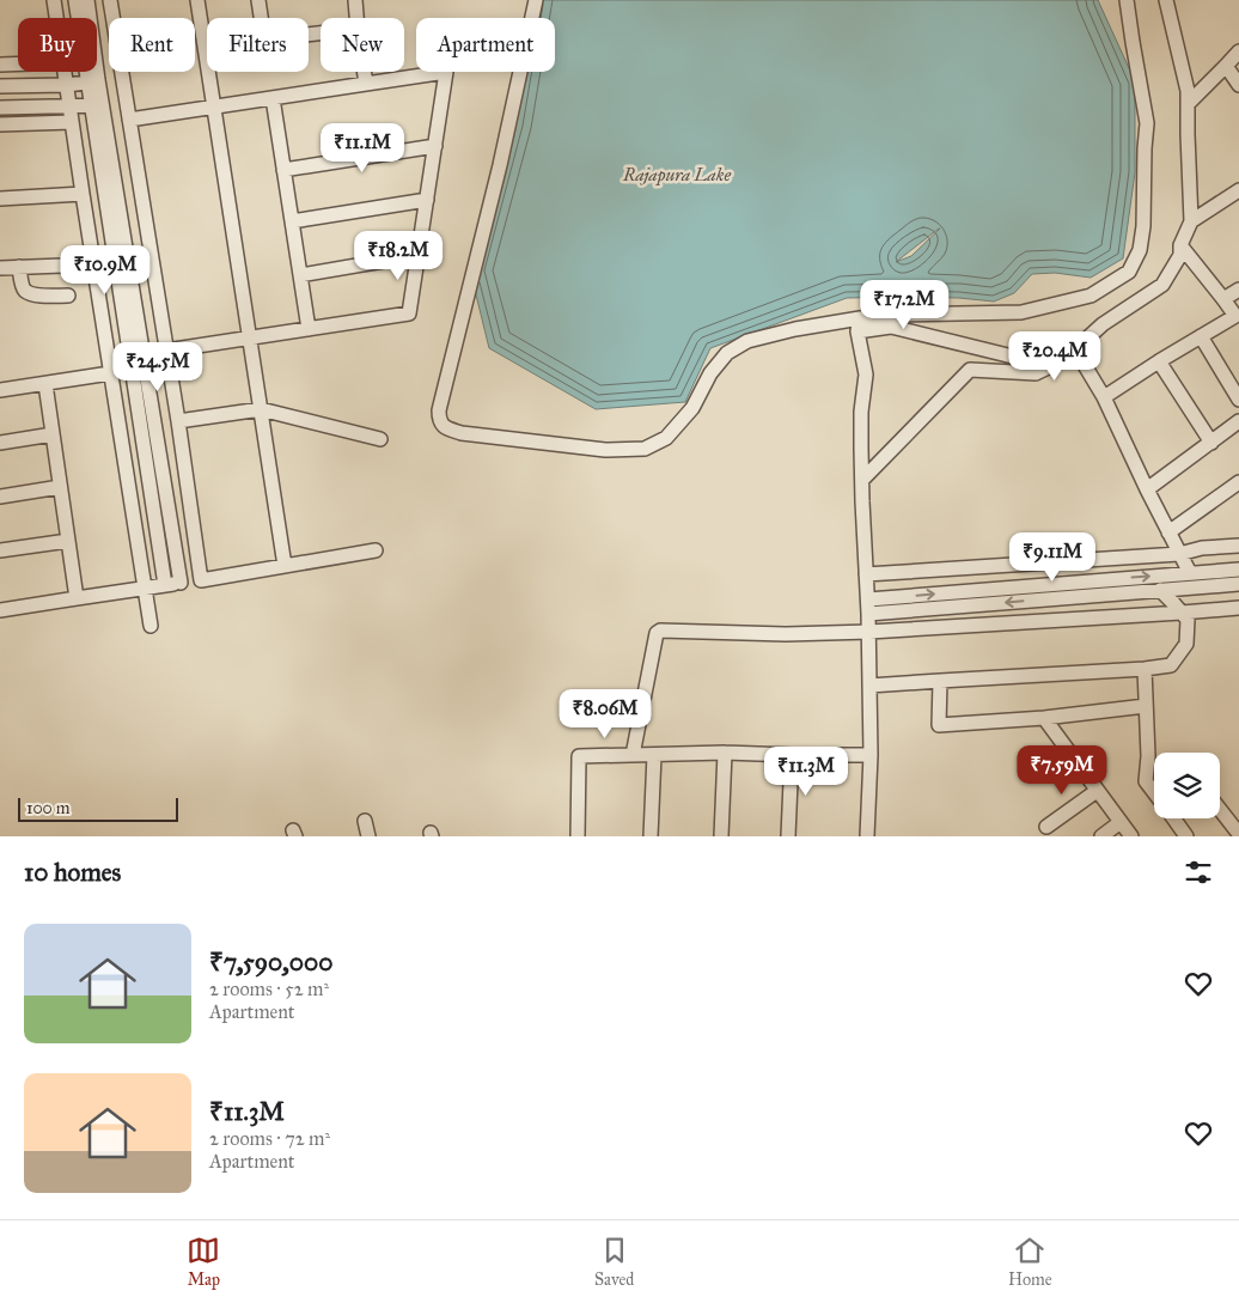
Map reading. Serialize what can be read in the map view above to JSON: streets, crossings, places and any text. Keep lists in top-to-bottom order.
{
  "water": ["Rajapura Lake"],
  "scale_bar": "100 m",
  "page": {
    "chip": [
      "Buy",
      "Rent",
      "Filters",
      "New",
      "Apartment"
    ],
    "price": [
      "₹11.1M",
      "₹18.2M",
      "₹10.9M",
      "₹17.2M",
      "₹20.4M",
      "₹24.5M",
      "₹9.11M",
      "₹8.06M",
      "₹7.59M",
      "₹11.3M"
    ],
    "scale": "100 m",
    "heading": "10 homes",
    "list": [
      {
        "name": "₹7,590,000",
        "note": "2 rooms · 52 m² · Apartment"
      },
      {
        "name": "₹11.3M",
        "note": "2 rooms · 72 m² · Apartment"
      }
    ],
    "tabs": ["Map", "Saved", "Home"]
  }
}
